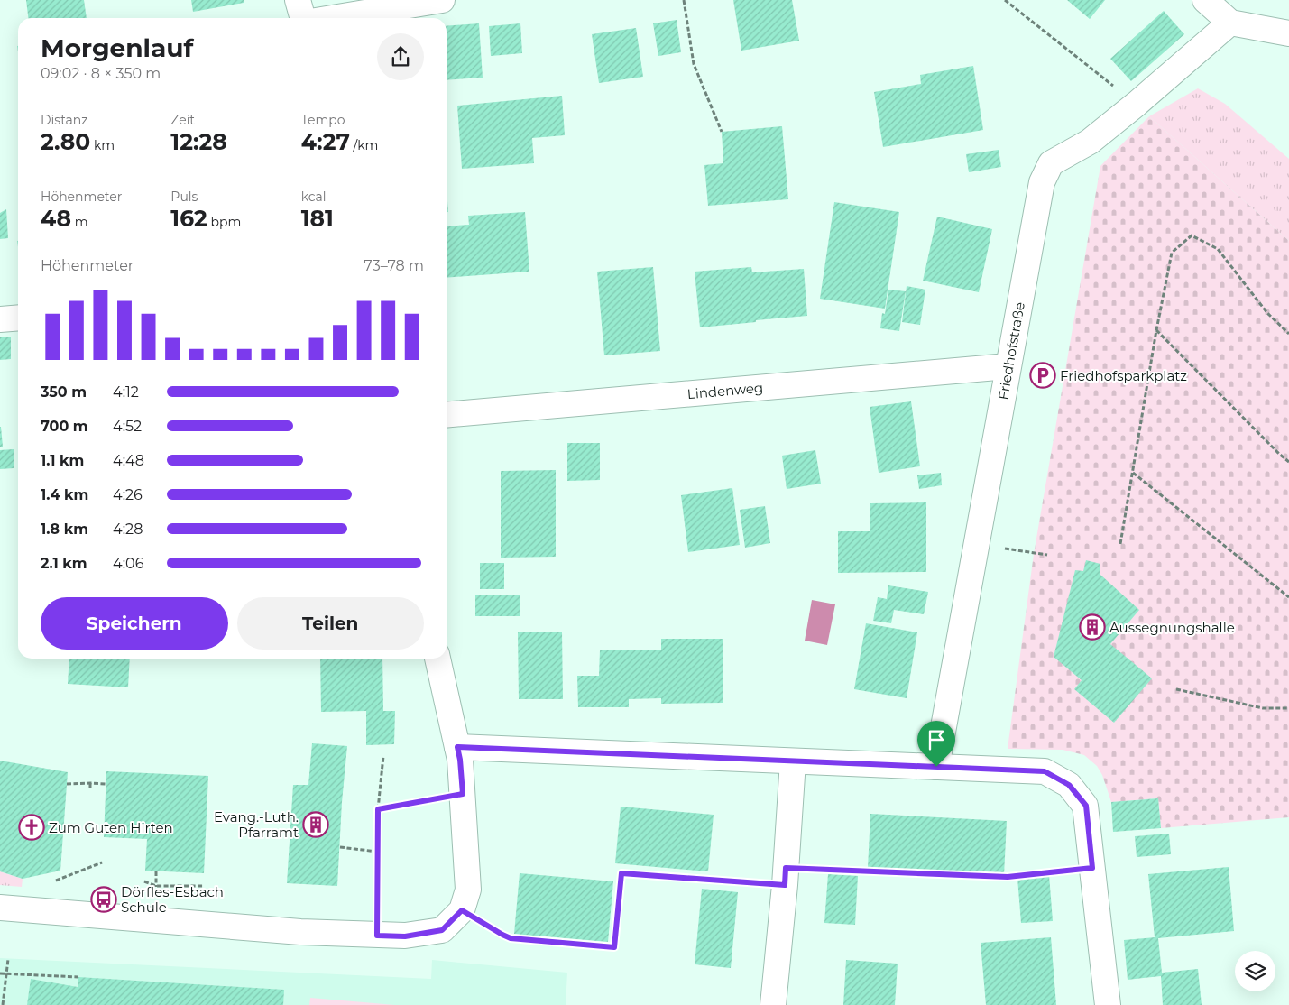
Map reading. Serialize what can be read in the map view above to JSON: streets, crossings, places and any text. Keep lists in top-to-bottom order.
{
  "streets": {
    "street": ["Friedhofstraße", "Lindenweg"]
  },
  "crossings": [
    ["Friedhofstraße", "Lindenweg"]
  ],
  "places": {
    "parking": ["Friedhofsparkplatz"],
    "building": ["Aussegnungshalle", "Evang.-Luth. Pfarramt"],
    "church": ["Zum Guten Hirten"],
    "bus stop": ["Dörfles-Esbach Schule"]
  },
  "page": {
    "heading": ["Morgenlauf", "09:02 · 8 × 350 m"],
    "stats": [
      ["Distanz", "2.80 km"],
      ["Zeit", "12:28"],
      ["Tempo", "4:27 /km"],
      ["Höhenmeter", "48 m"],
      ["Puls", "162 bpm"],
      ["kcal", "181"]
    ],
    "chart": ["Höhenmeter", "73–78 m"],
    "list": [
      {
        "name": "350 m",
        "note": "4:12"
      },
      {
        "name": "700 m",
        "note": "4:52"
      },
      {
        "name": "1.1 km",
        "note": "4:48"
      },
      {
        "name": "1.4 km",
        "note": "4:26"
      },
      {
        "name": "1.8 km",
        "note": "4:28"
      },
      {
        "name": "2.1 km",
        "note": "4:06"
      }
    ],
    "buttons": ["Speichern", "Teilen"]
  }
}
